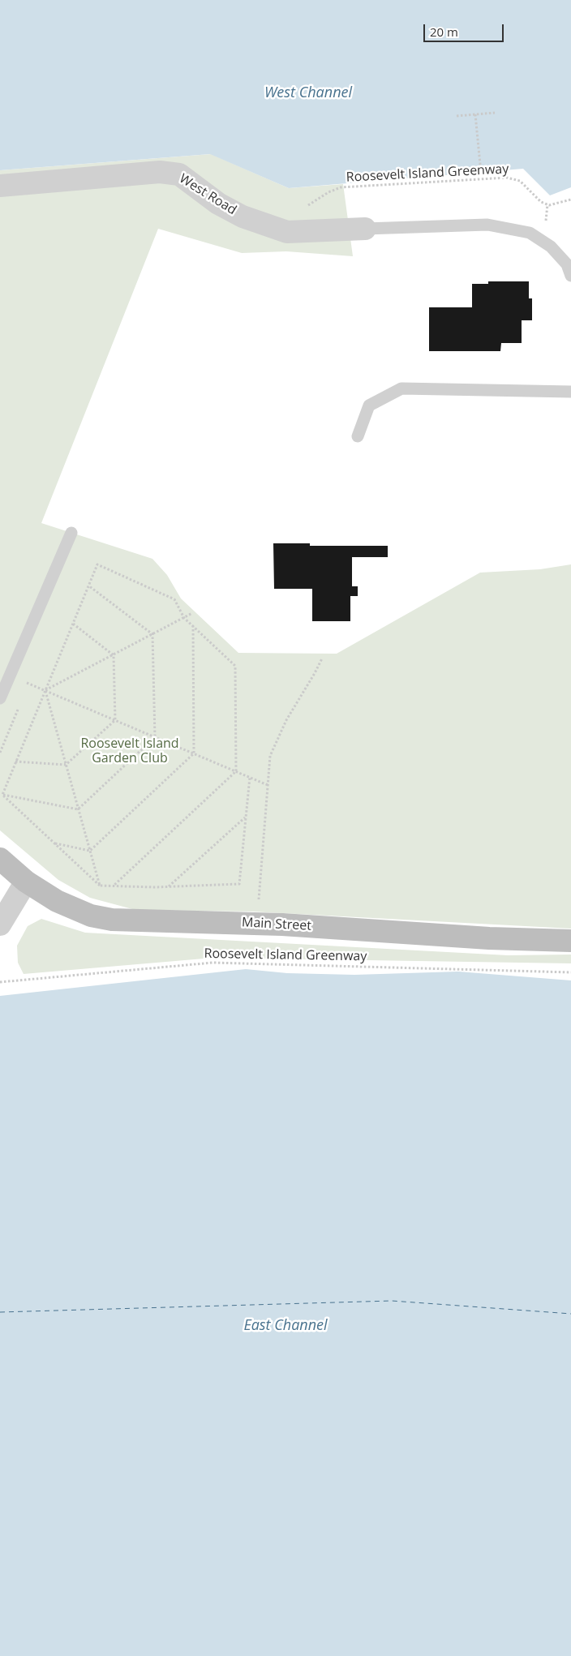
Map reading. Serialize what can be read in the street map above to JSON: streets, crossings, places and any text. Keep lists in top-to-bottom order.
{
  "streets": {
    "street": ["West Road", "Main Street"],
    "path": ["Roosevelt Island Greenway"]
  },
  "water": ["West Channel", "East Channel"],
  "parks": ["Roosevelt Island Garden Club"],
  "scale_bar": "20 m"
}
